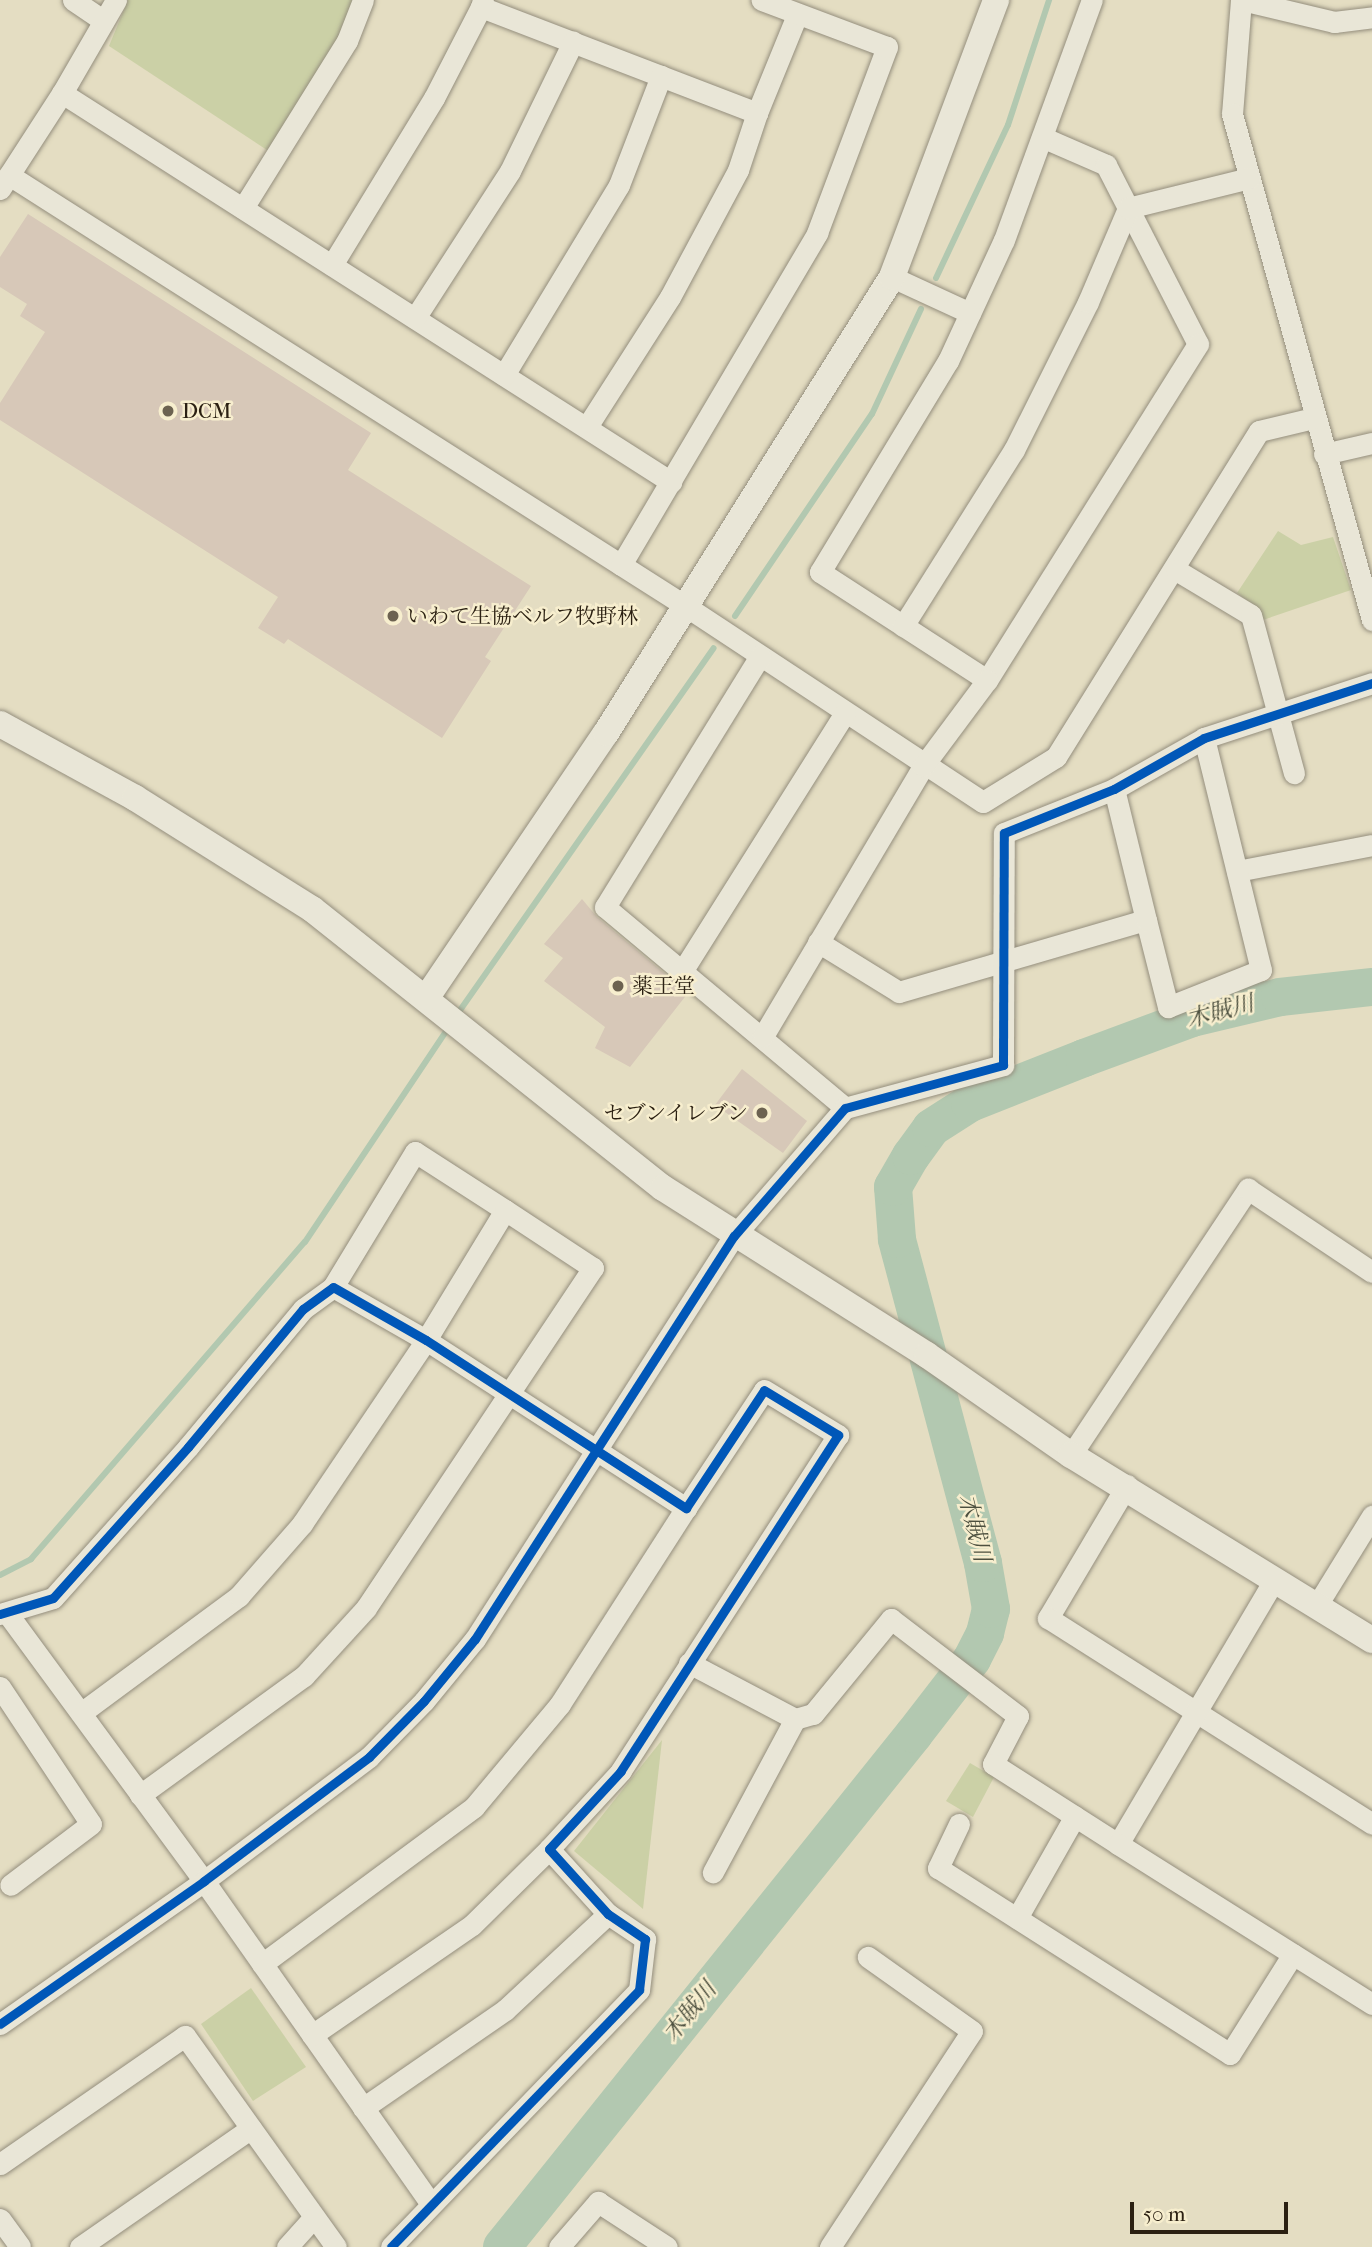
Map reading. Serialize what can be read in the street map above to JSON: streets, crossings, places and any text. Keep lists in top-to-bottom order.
{
  "water": ["木賊川"],
  "places": [
    "DCM",
    "いわて生協ベルフ牧野林",
    "薬王堂",
    "セブンイレブン"
  ],
  "scale_bar": "50 m"
}
